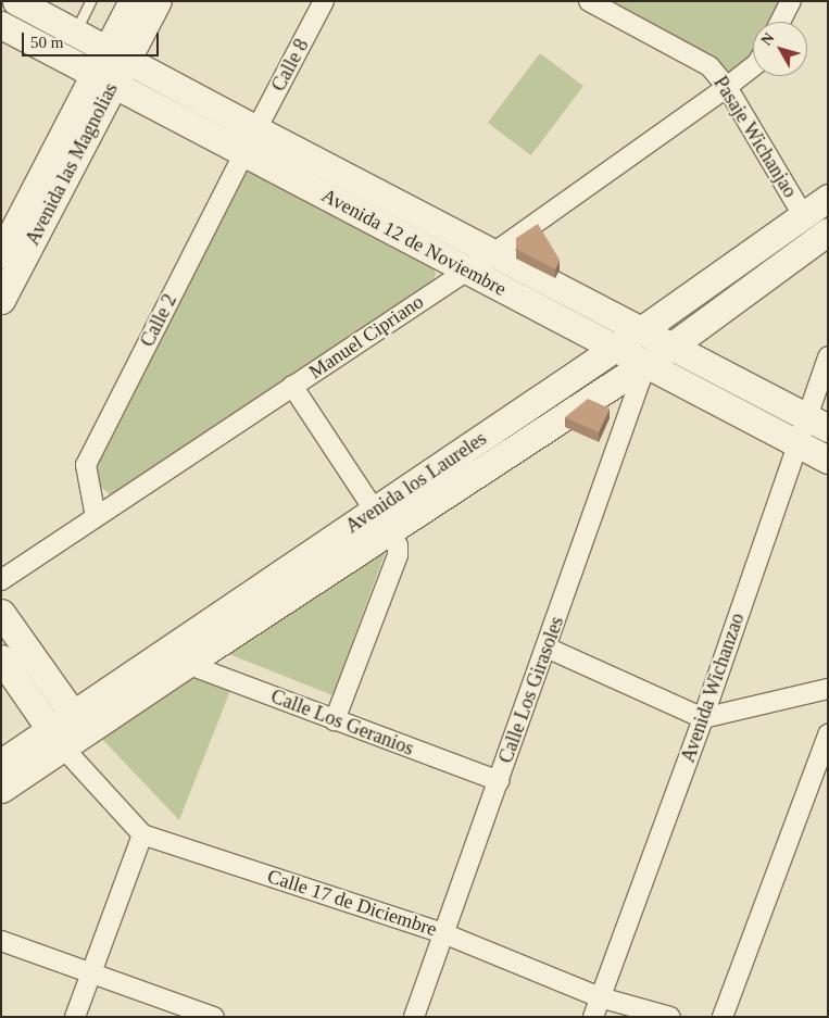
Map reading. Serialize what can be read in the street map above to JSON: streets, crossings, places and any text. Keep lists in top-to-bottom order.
{
  "streets": {
    "main road": ["Avenida las Magnolias", "Avenida 12 de Noviembre", "Avenida los Laureles"],
    "street": [
      "Calle 8",
      "Pasaje Wichanjao",
      "Calle 2",
      "Manuel Cipriano",
      "Avenida Wichanzao",
      "Calle Los Girasoles",
      "Calle Los Geranios",
      "Calle 17 de Diciembre"
    ]
  },
  "crossings": [
    ["Calle 8", "Avenida 12 de Noviembre"],
    ["Calle 8", "Calle 2"],
    ["Pasaje Wichanjao", "Manuel Cipriano"],
    ["Pasaje Wichanjao", "Avenida los Laureles"],
    ["Avenida las Magnolias", "Avenida 12 de Noviembre"],
    ["Avenida 12 de Noviembre", "Calle 2"],
    ["Avenida 12 de Noviembre", "Manuel Cipriano"],
    ["Avenida 12 de Noviembre", "Avenida los Laureles"],
    ["Avenida 12 de Noviembre", "Avenida Wichanzao"],
    ["Avenida 12 de Noviembre", "Calle Los Girasoles"],
    ["Calle 2", "Manuel Cipriano"],
    ["Avenida los Laureles", "Calle Los Girasoles"],
    ["Avenida los Laureles", "Calle Los Geranios"],
    ["Avenida los Laureles", "Calle 17 de Diciembre"],
    ["Avenida Wichanzao", "Calle 17 de Diciembre"],
    ["Calle Los Girasoles", "Calle Los Geranios"],
    ["Calle Los Girasoles", "Calle 17 de Diciembre"]
  ],
  "scale_bar": "50 m",
  "north": "top left"
}
